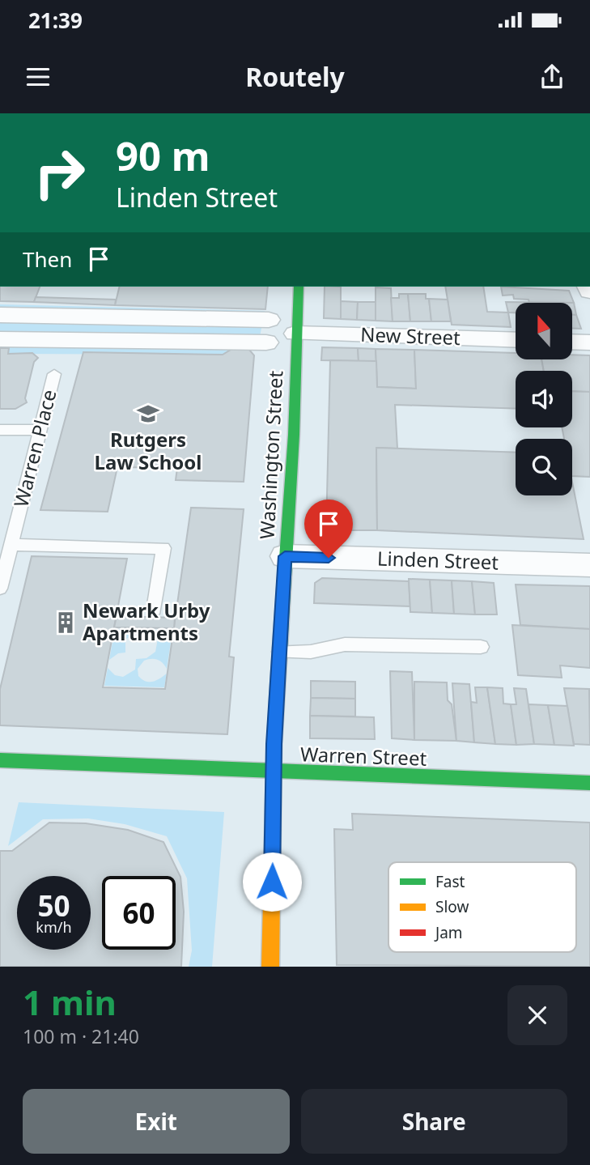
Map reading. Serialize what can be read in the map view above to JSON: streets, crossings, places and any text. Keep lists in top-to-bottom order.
{
  "streets": {
    "main road": ["Washington Street", "Warren Street"],
    "street": ["New Street", "Linden Street"],
    "lane": ["Warren Place"]
  },
  "crossings": [
    ["New Street", "Washington Street"],
    ["Washington Street", "Linden Street"],
    ["Washington Street", "Warren Street"]
  ],
  "places": {
    "school or university": ["Rutgers Law School"],
    "building": ["Newark Urby Apartments"]
  },
  "legend": ["Fast", "Slow", "Jam"],
  "north": "top",
  "page": {
    "status": "21:39",
    "header": "Routely",
    "turn": ["90 m", "Linden Street"],
    "then": "Then",
    "speed": "50 km/h",
    "limit": "60",
    "heading": ["1 min", "100 m · 21:40"],
    "buttons": ["Exit", "Share"]
  }
}
